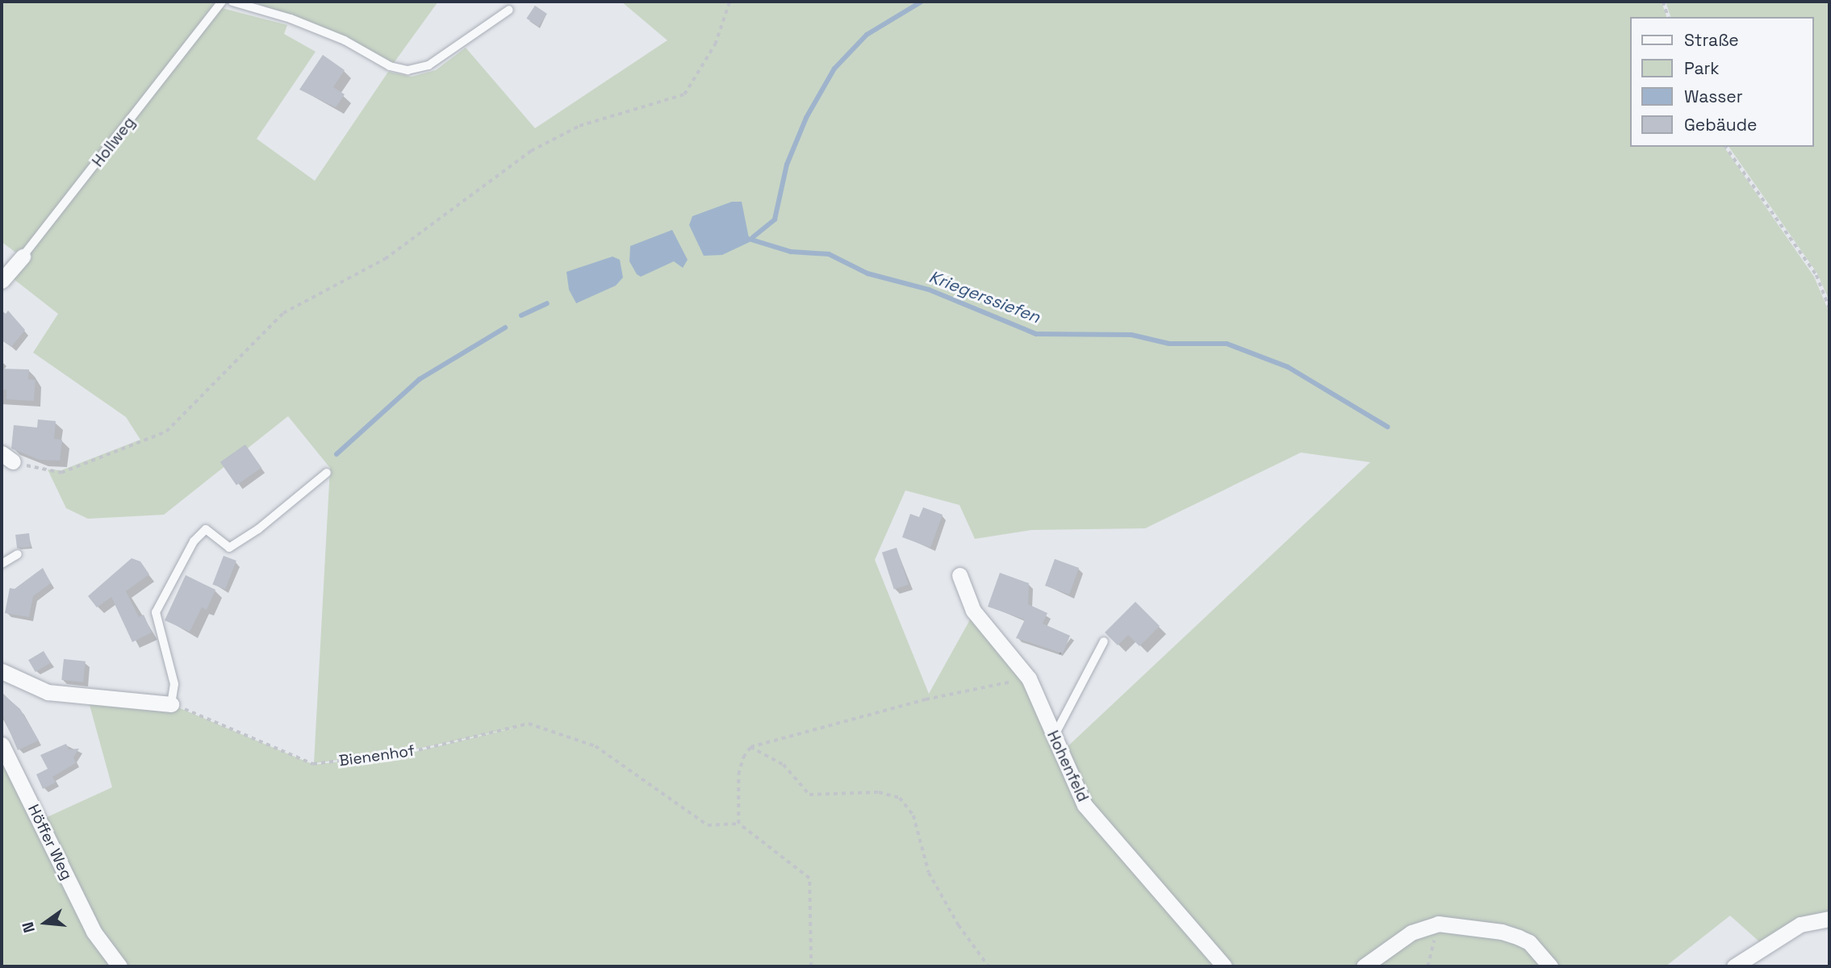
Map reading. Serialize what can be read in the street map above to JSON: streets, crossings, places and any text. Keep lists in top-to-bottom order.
{
  "streets": {
    "street": ["Hollweg", "Hohenfeld", "Höffer Weg"],
    "path": ["Bienenhof"]
  },
  "water": ["Kriegerssiefen"],
  "legend": [
    "Straße",
    "Park",
    "Wasser",
    "Gebäude"
  ],
  "north": "left"
}
